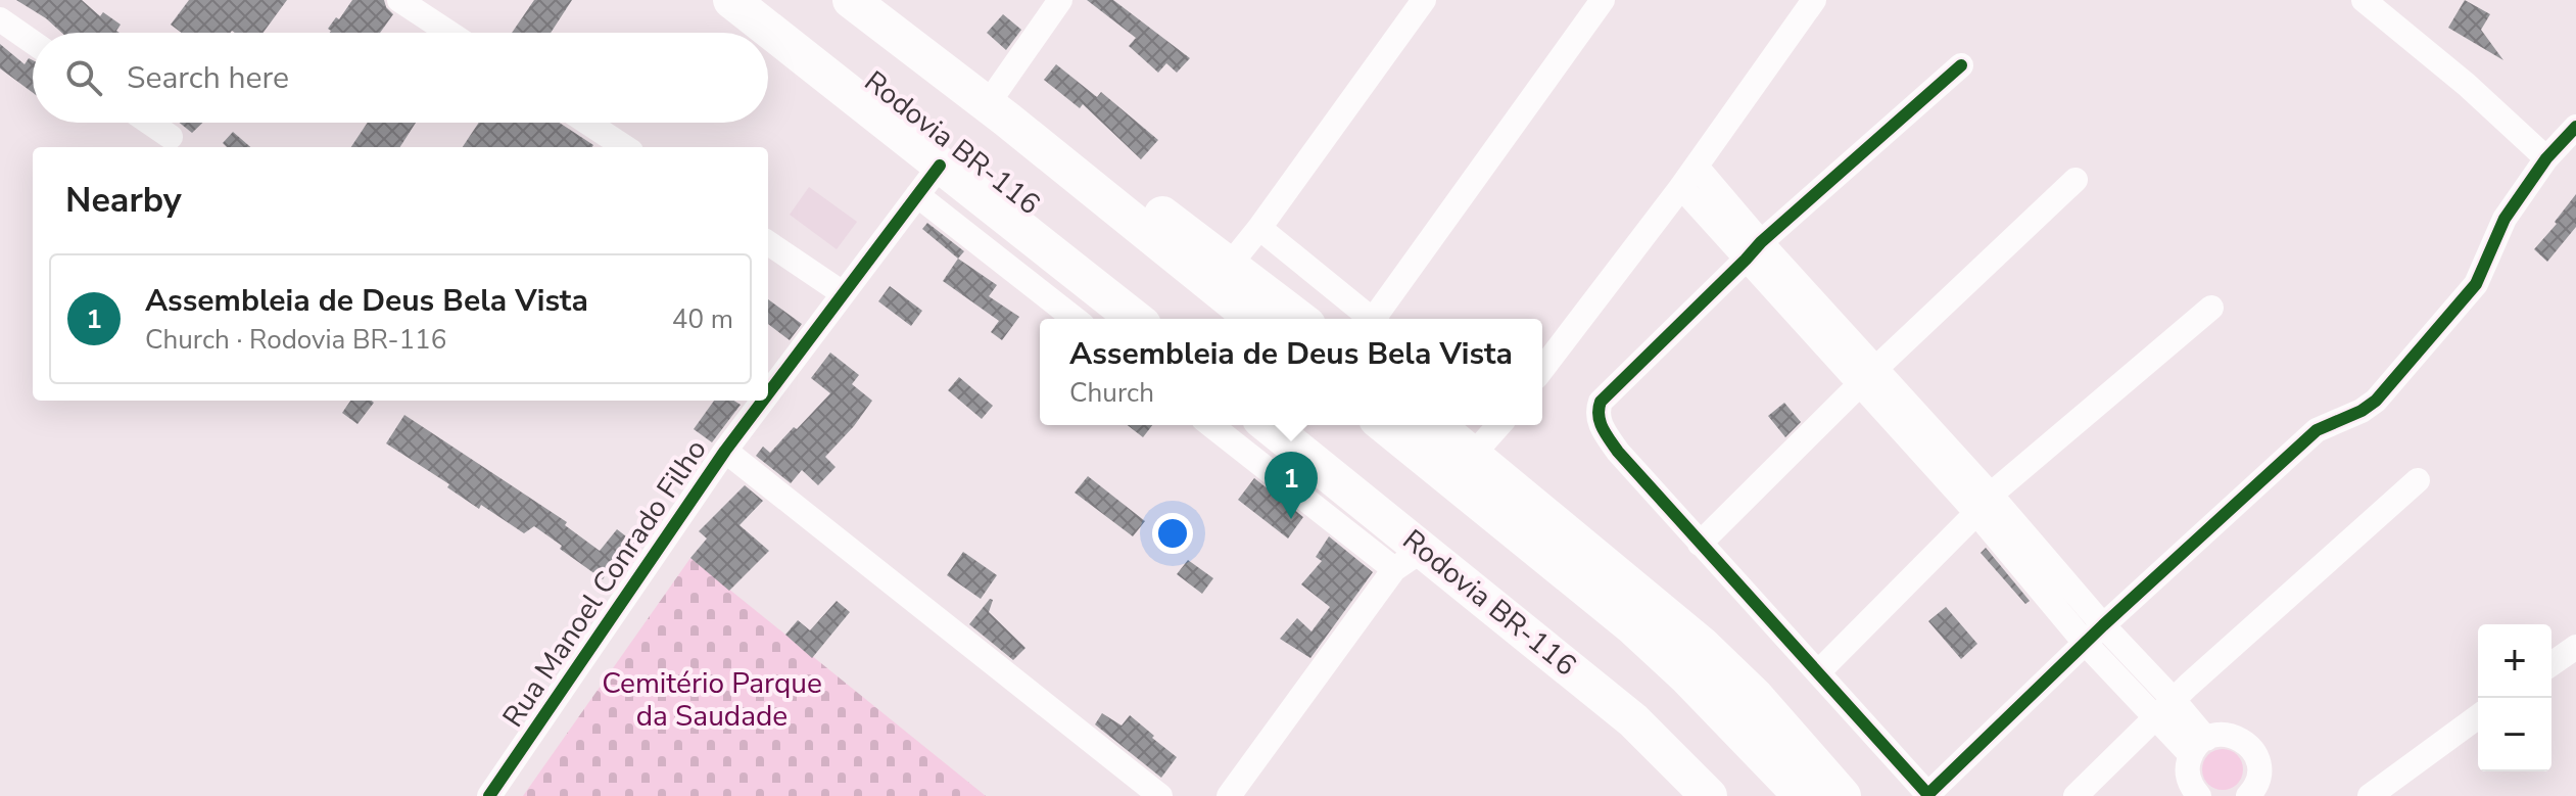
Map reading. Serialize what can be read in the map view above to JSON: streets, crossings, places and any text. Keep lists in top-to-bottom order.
{
  "streets": {
    "highway": ["Rodovia BR-116"],
    "street": ["Rua Manoel Conrado Filho"]
  },
  "crossings": [
    ["Rodovia BR-116", "Rua Manoel Conrado Filho"]
  ],
  "parks": ["Cemitério Parque da Saudade"],
  "page": {
    "search": "Search here",
    "heading": "Nearby",
    "list": [
      {
        "mark": "1",
        "name": "Assembleia de Deus Bela Vista",
        "note": "Church · Rodovia BR-116",
        "value": "40 m"
      }
    ],
    "popup": ["Assembleia de Deus Bela Vista", "Church"],
    "pins": "1",
    "map_buttons": ["+", "−"]
  }
}
